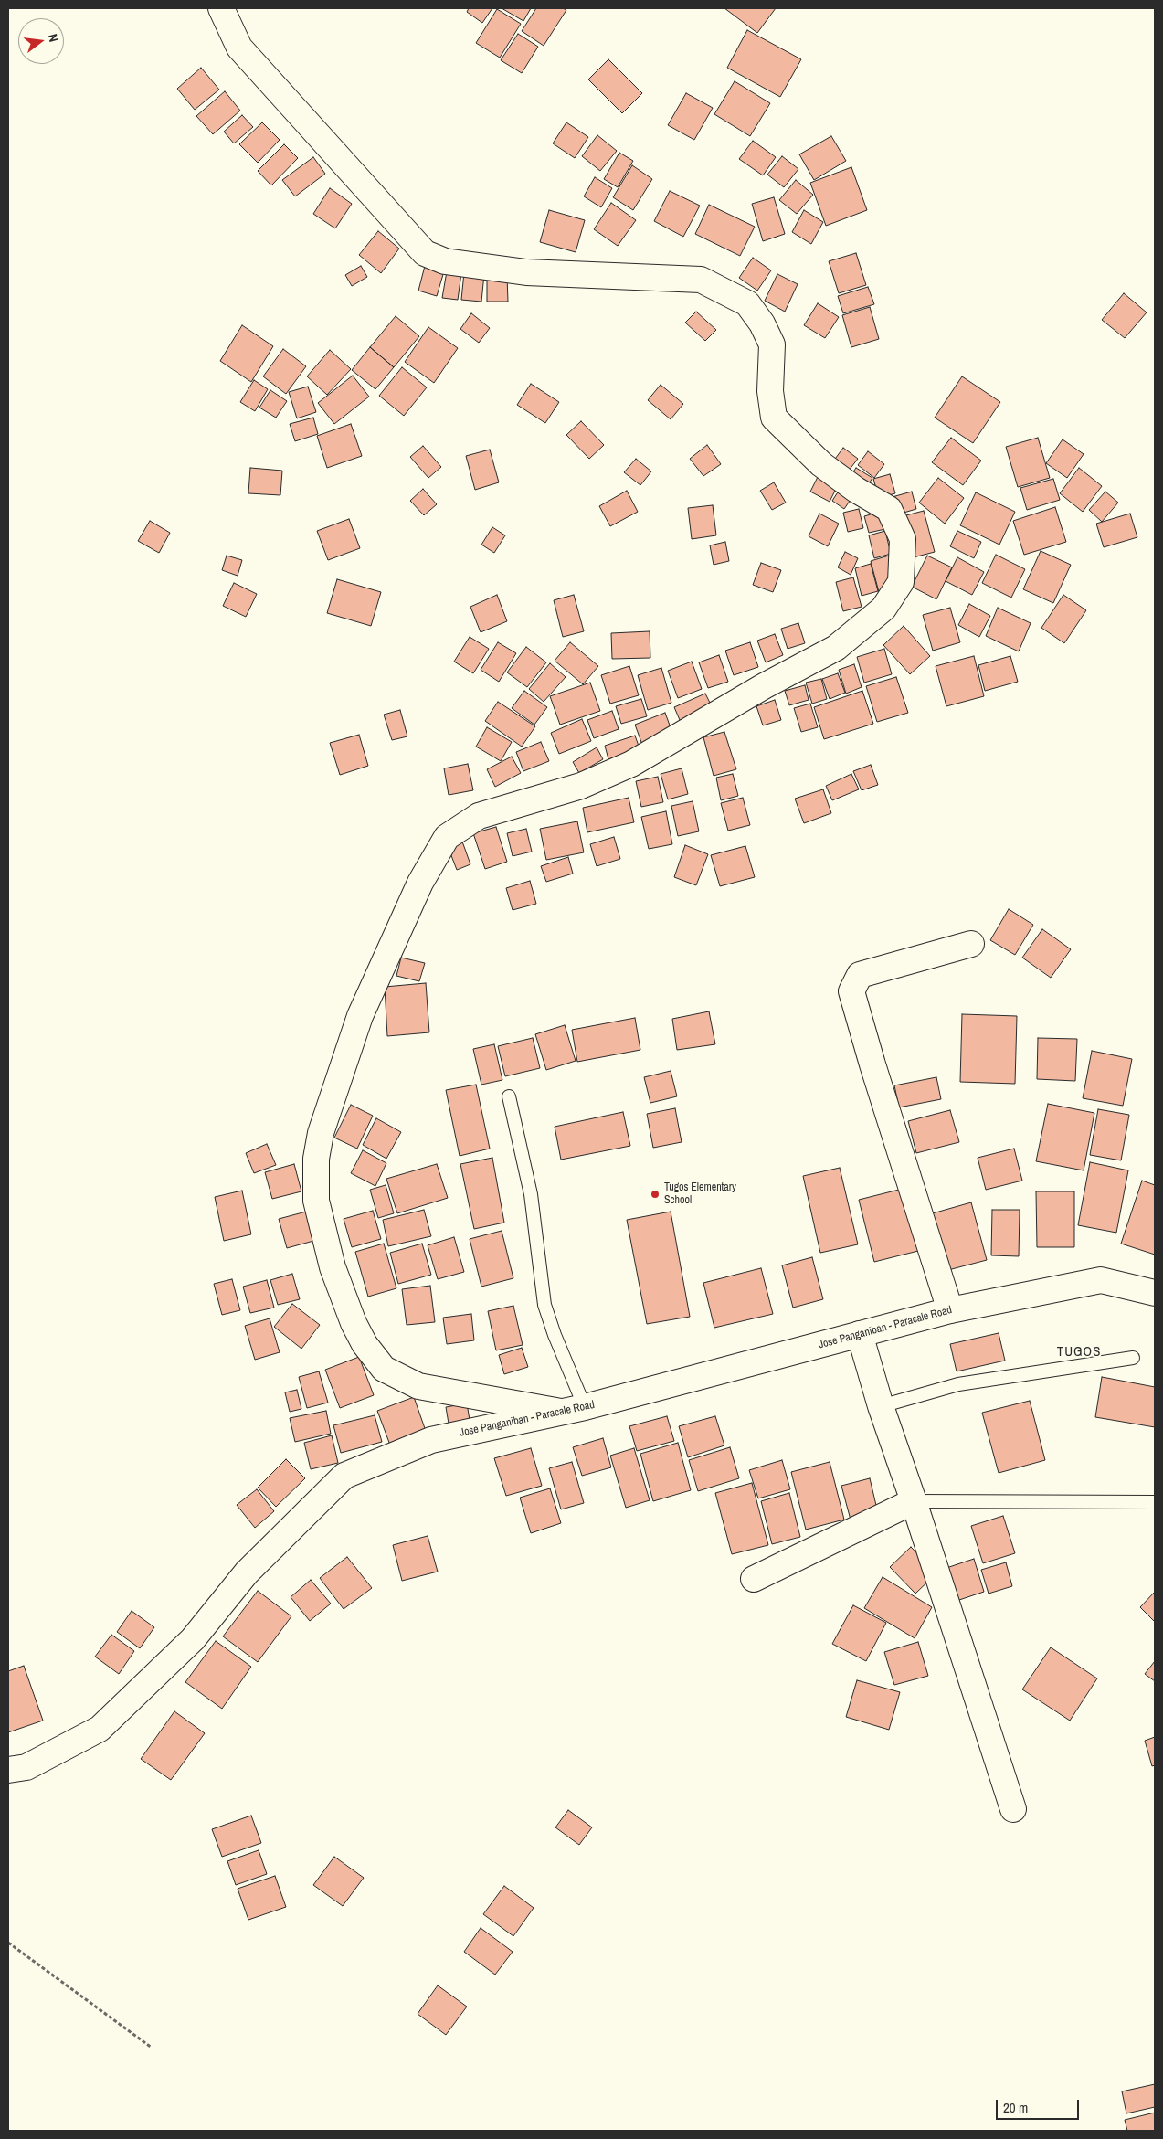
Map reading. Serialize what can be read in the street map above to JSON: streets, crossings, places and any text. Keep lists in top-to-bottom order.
{
  "streets": {
    "street": ["Jose Panganiban - Paracale Road"]
  },
  "districts": ["TUGOS"],
  "places": ["Tugos Elementary School"],
  "scale_bar": "20 m",
  "north": "right"
}
